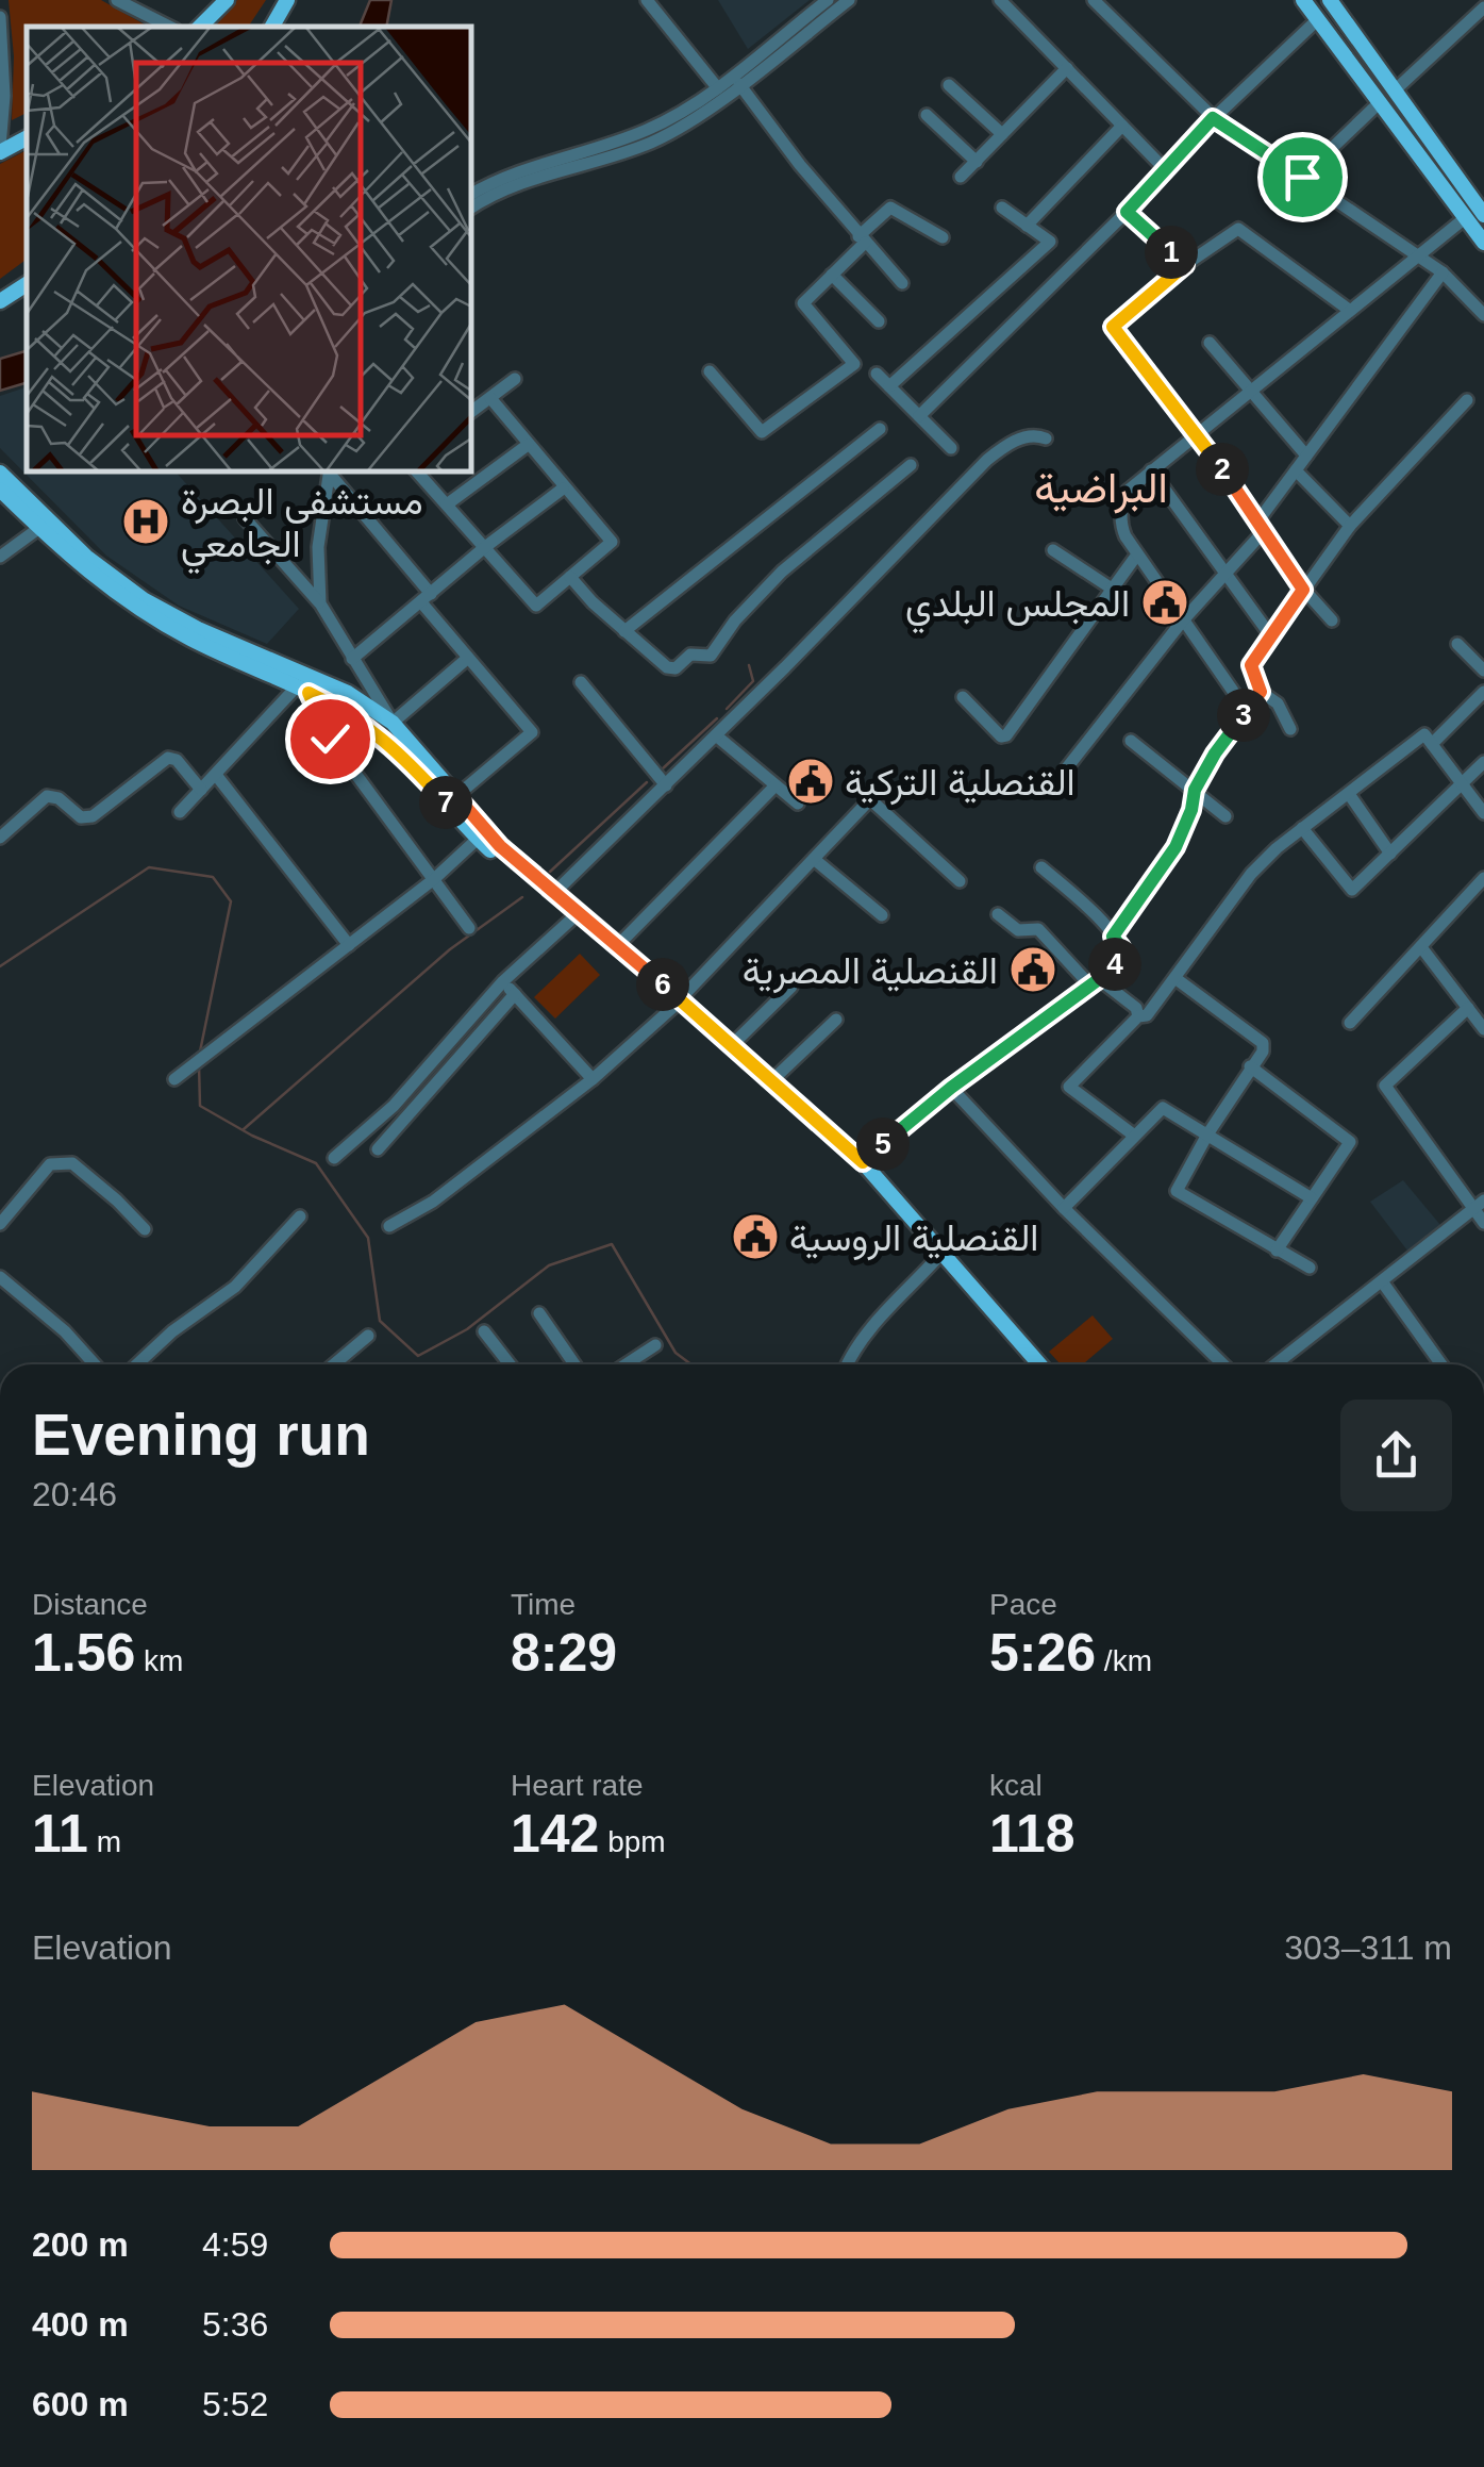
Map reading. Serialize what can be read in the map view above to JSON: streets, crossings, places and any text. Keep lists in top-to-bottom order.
{
  "districts": ["البراضية"],
  "places": {
    "hospital": ["مستشفى البصرة الجامعي"],
    "public building": [
      "المجلس البلدي",
      "القنصلية التركية",
      "القنصلية المصرية",
      "القنصلية الروسية"
    ]
  },
  "page": {
    "pins": [
      "1",
      "2",
      "3",
      "7",
      "4",
      "6",
      "5"
    ],
    "heading": ["Evening run", "20:46"],
    "stats": [
      ["Distance", "1.56 km"],
      ["Time", "8:29"],
      ["Pace", "5:26 /km"],
      ["Elevation", "11 m"],
      ["Heart rate", "142 bpm"],
      ["kcal", "118"]
    ],
    "chart": ["Elevation", "303–311 m"],
    "list": [
      {
        "name": "200 m",
        "note": "4:59"
      },
      {
        "name": "400 m",
        "note": "5:36"
      },
      {
        "name": "600 m",
        "note": "5:52"
      }
    ]
  }
}
